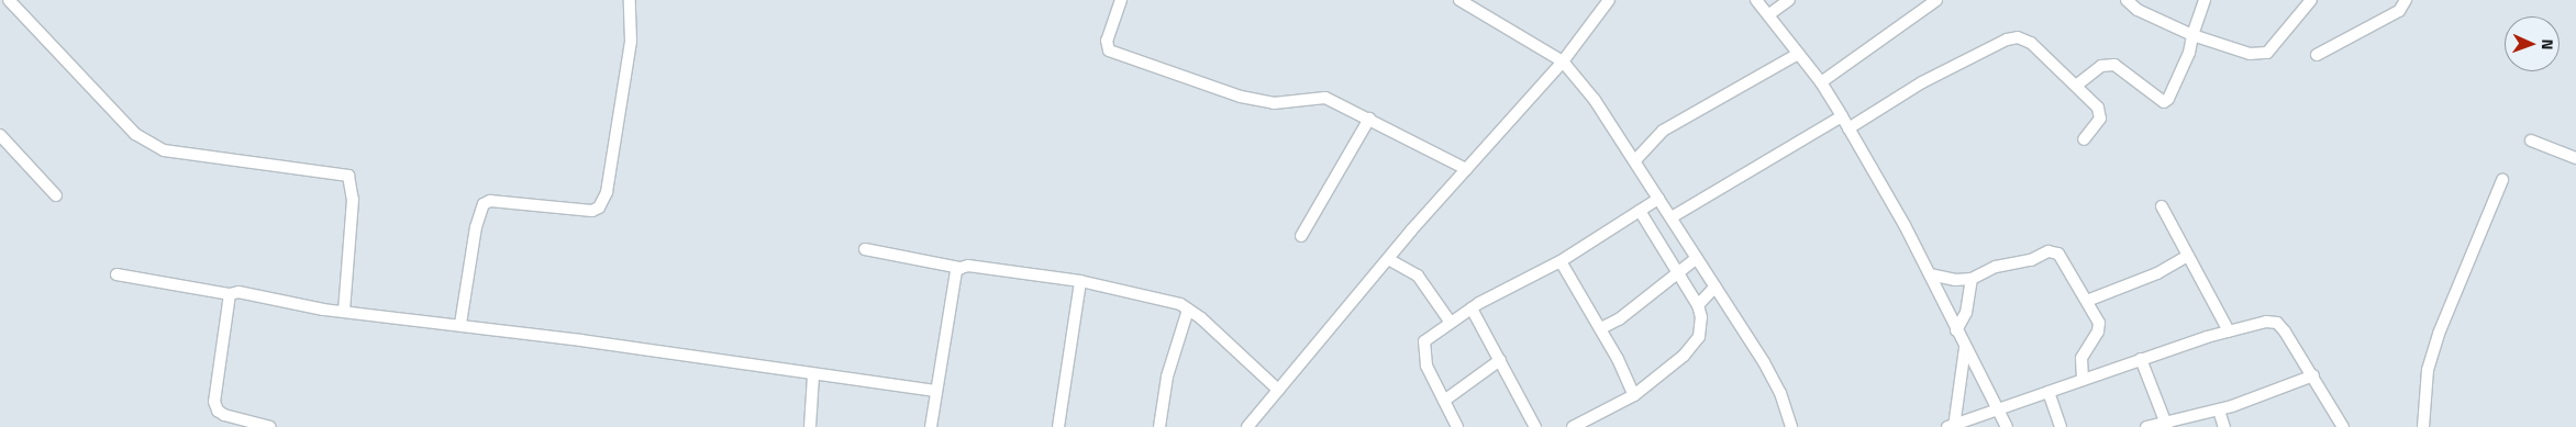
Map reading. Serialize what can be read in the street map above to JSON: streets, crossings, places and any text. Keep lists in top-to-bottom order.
{
  "north": "right"
}
